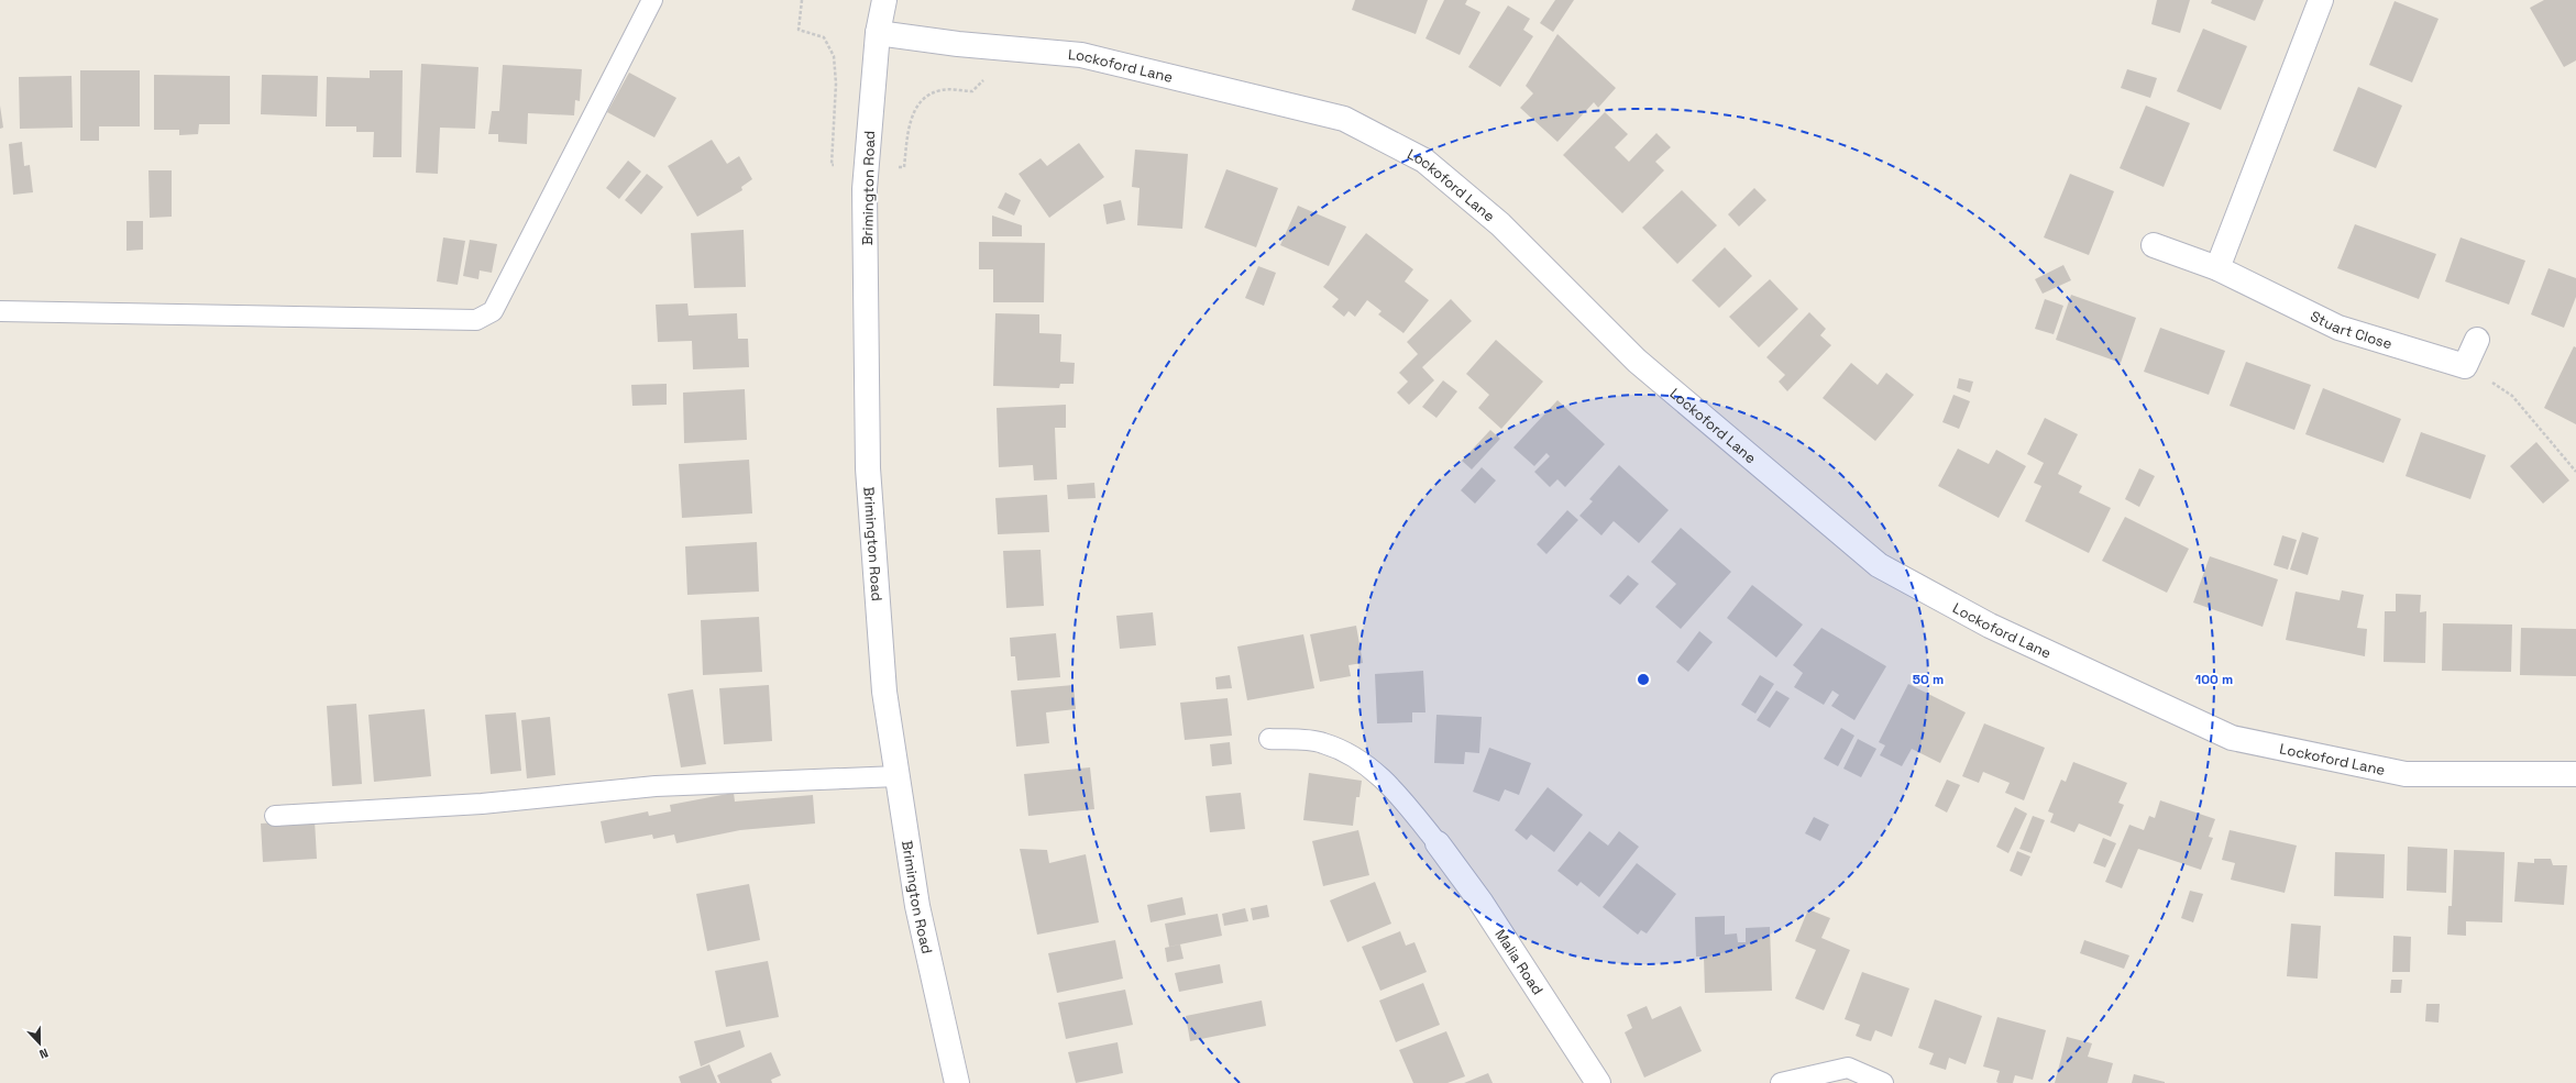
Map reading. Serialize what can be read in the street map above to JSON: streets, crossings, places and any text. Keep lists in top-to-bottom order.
{
  "streets": {
    "street": [
      "Lockoford Lane",
      "Brimington Road",
      "Stuart Close",
      "Malia Road"
    ]
  },
  "crossings": [
    ["Lockoford Lane", "Brimington Road"]
  ],
  "north": "bottom",
  "rings": ["50 m", "100 m"]
}
